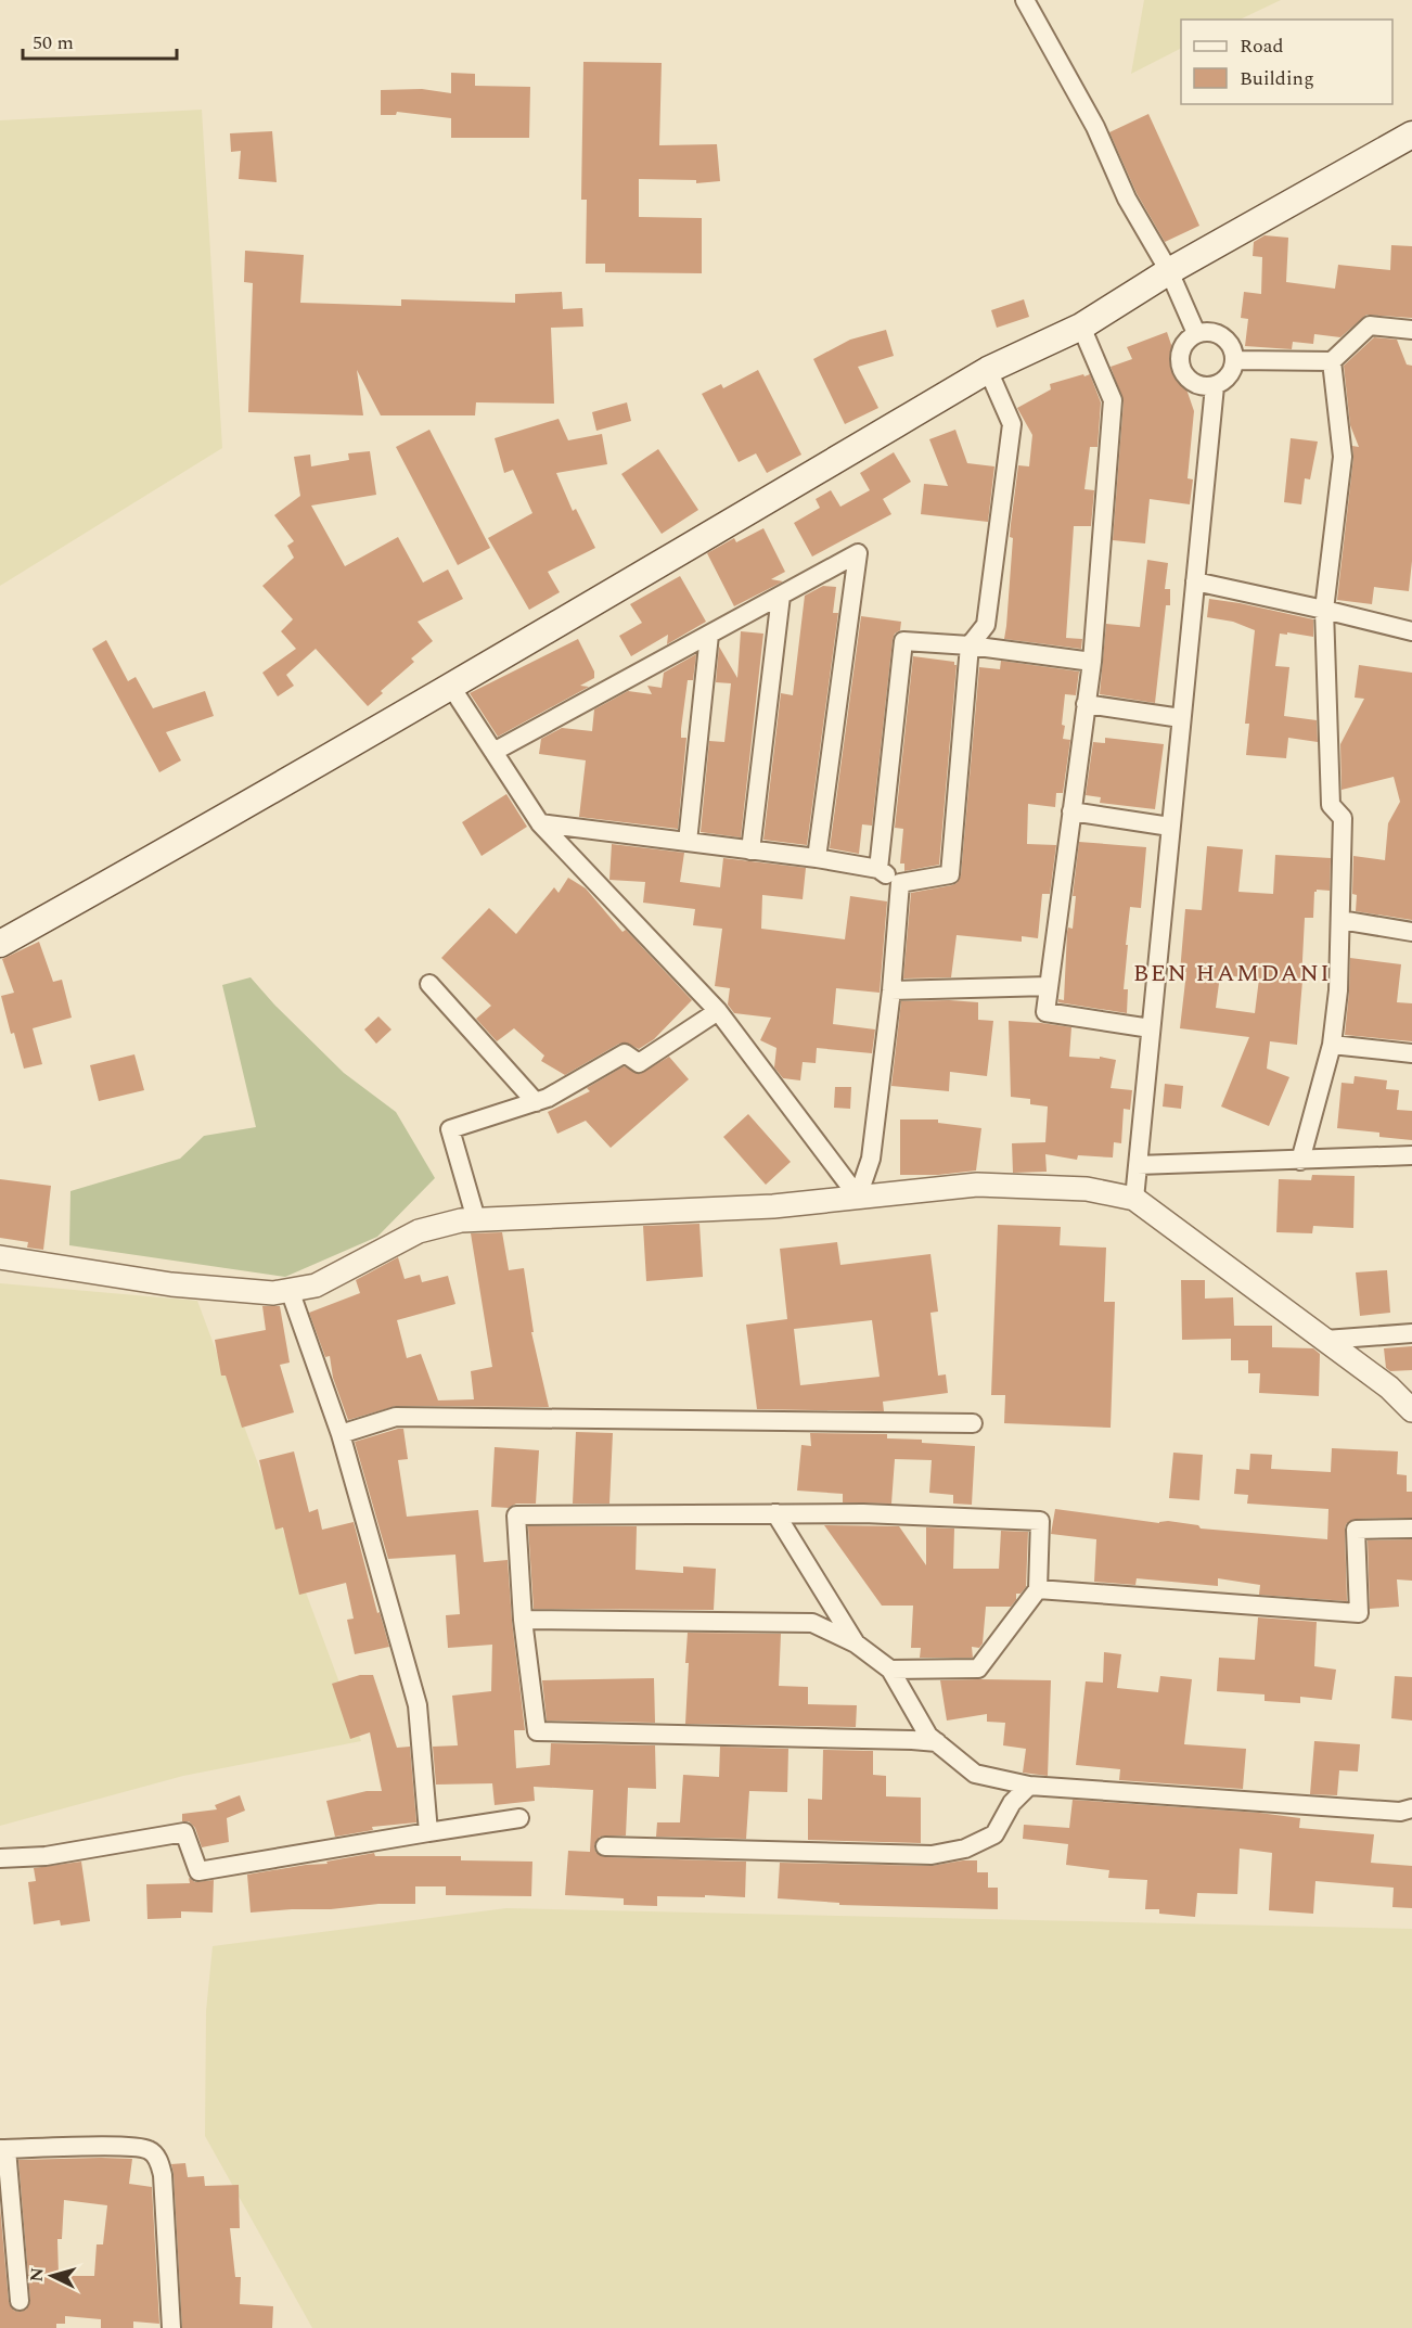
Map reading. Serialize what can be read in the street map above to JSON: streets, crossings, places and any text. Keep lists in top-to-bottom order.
{
  "districts": ["BEN HAMDANI"],
  "legend": ["Road", "Building"],
  "scale_bar": "50 m",
  "north": "left"
}
